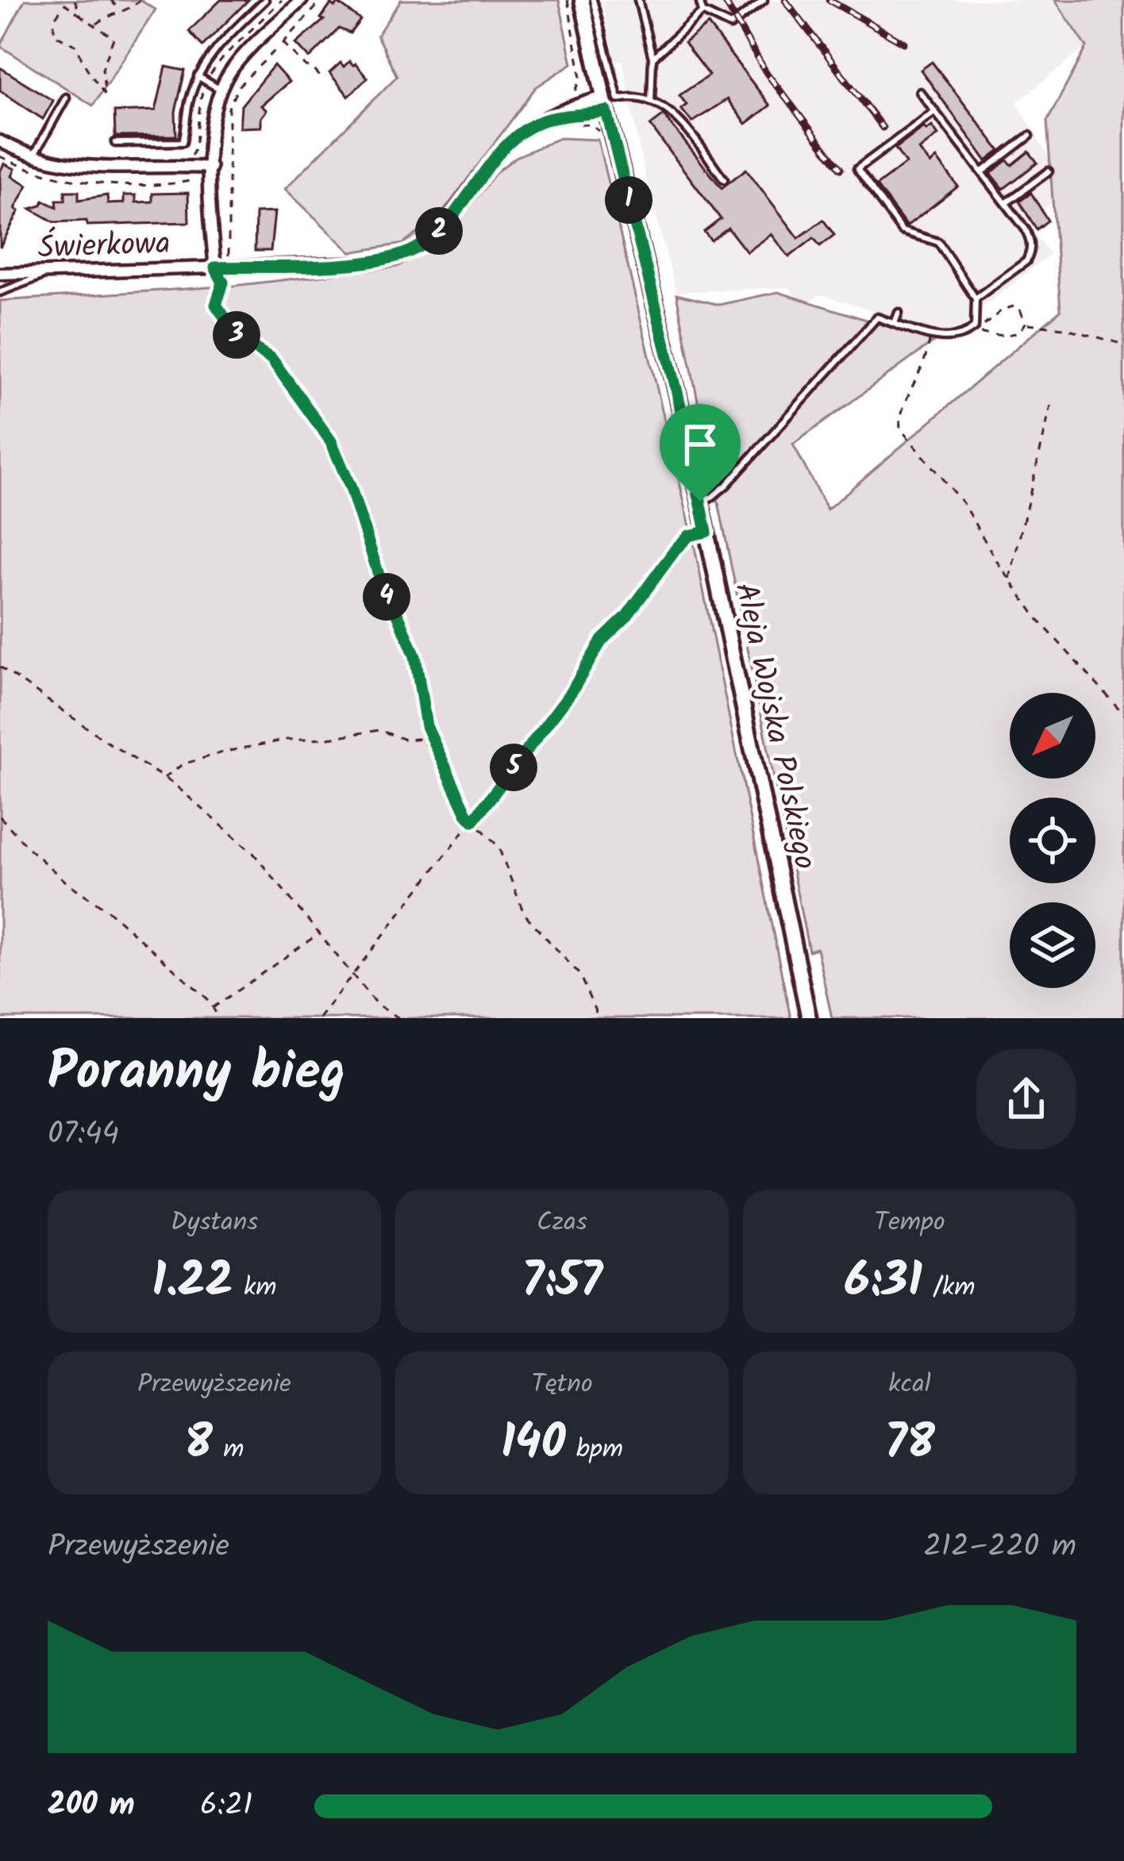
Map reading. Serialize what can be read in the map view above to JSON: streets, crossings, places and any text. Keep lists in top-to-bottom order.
{
  "streets": {
    "main road": ["Aleja Wojska Polskiego"],
    "street": ["Świerkowa"]
  },
  "crossings": [
    ["Świerkowa", "Aleja Wojska Polskiego"]
  ],
  "north": "bottom left",
  "page": {
    "pins": [
      "1",
      "2",
      "3",
      "4",
      "5"
    ],
    "heading": ["Poranny bieg", "07:44"],
    "stats": [
      ["Dystans", "1.22 km"],
      ["Czas", "7:57"],
      ["Tempo", "6:31 /km"],
      ["Przewyższenie", "8 m"],
      ["Tętno", "140 bpm"],
      ["kcal", "78"]
    ],
    "chart": ["Przewyższenie", "212–220 m"],
    "list": [
      {
        "name": "200 m",
        "note": "6:21"
      }
    ]
  }
}
